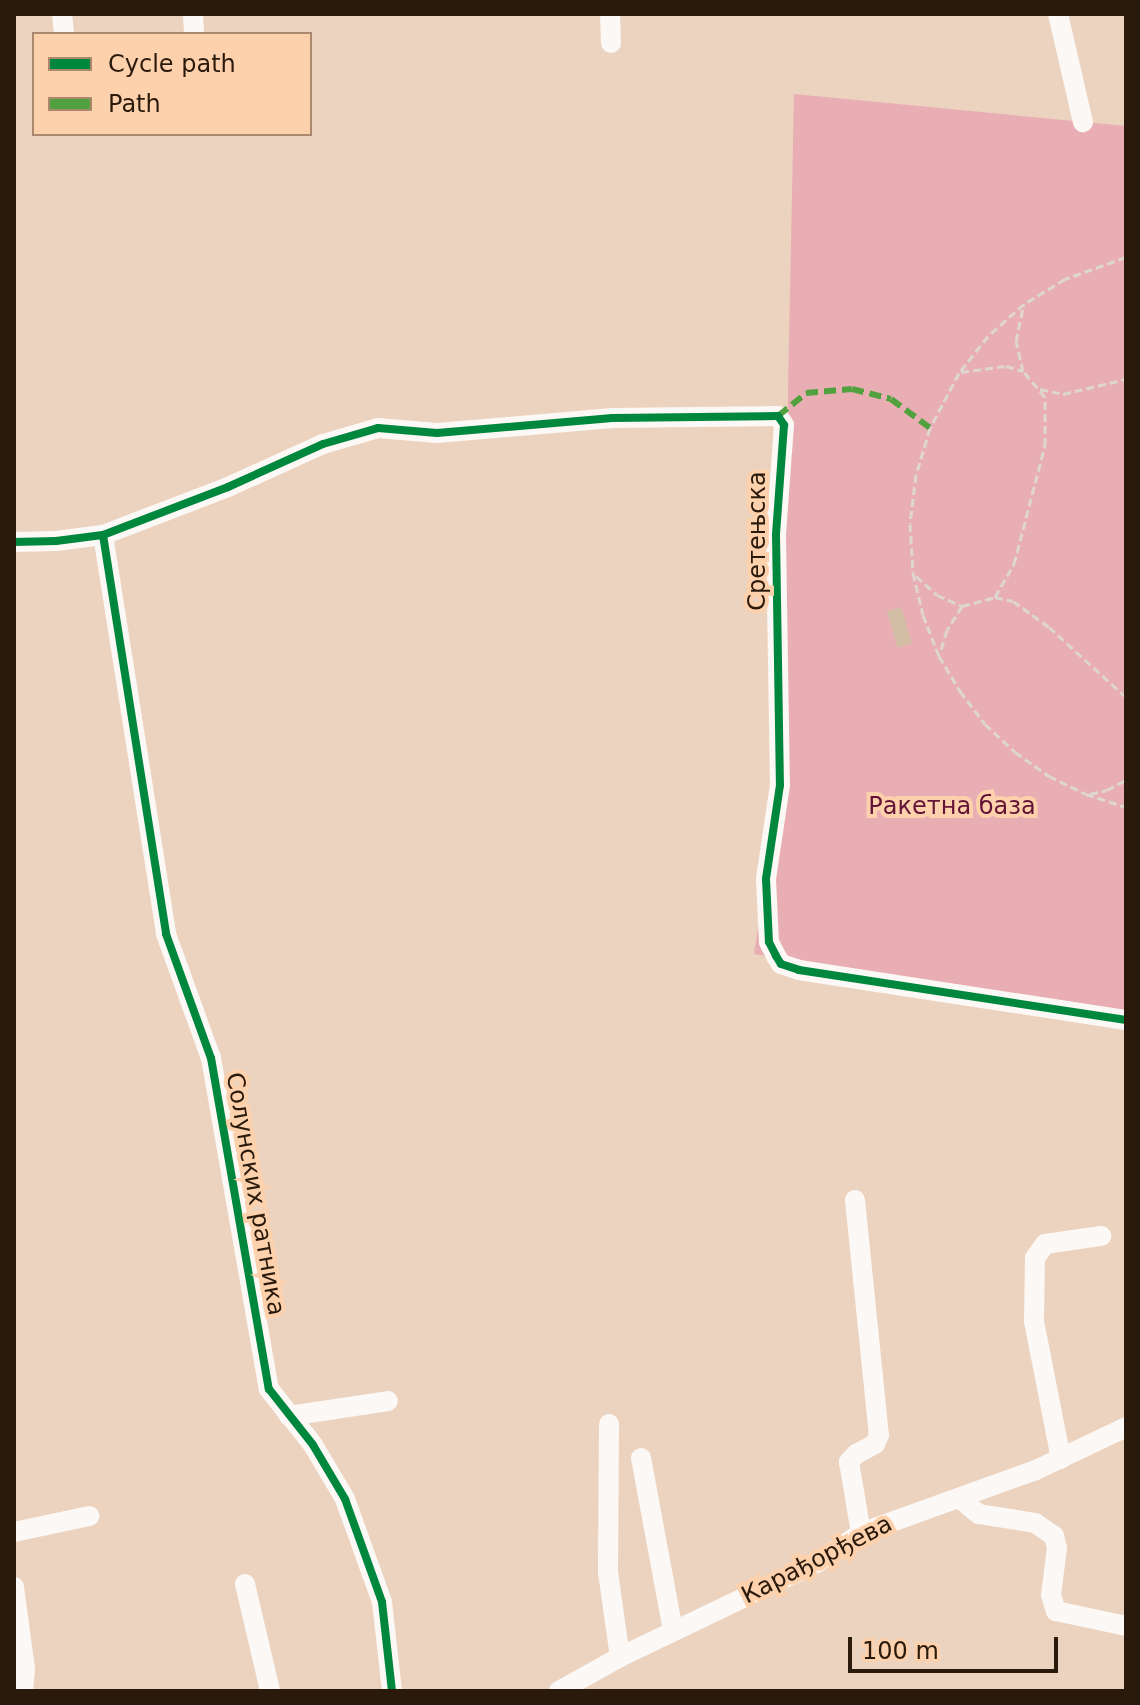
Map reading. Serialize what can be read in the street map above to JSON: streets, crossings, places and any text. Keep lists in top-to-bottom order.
{
  "streets": {
    "street": ["Сретењска", "Солунских ратника", "Карађорђева"]
  },
  "crossings": [
    ["Сретењска", "Солунских ратника"]
  ],
  "parks": ["Ракетна база"],
  "legend": ["Cycle path", "Path"],
  "scale_bar": "100 m"
}
